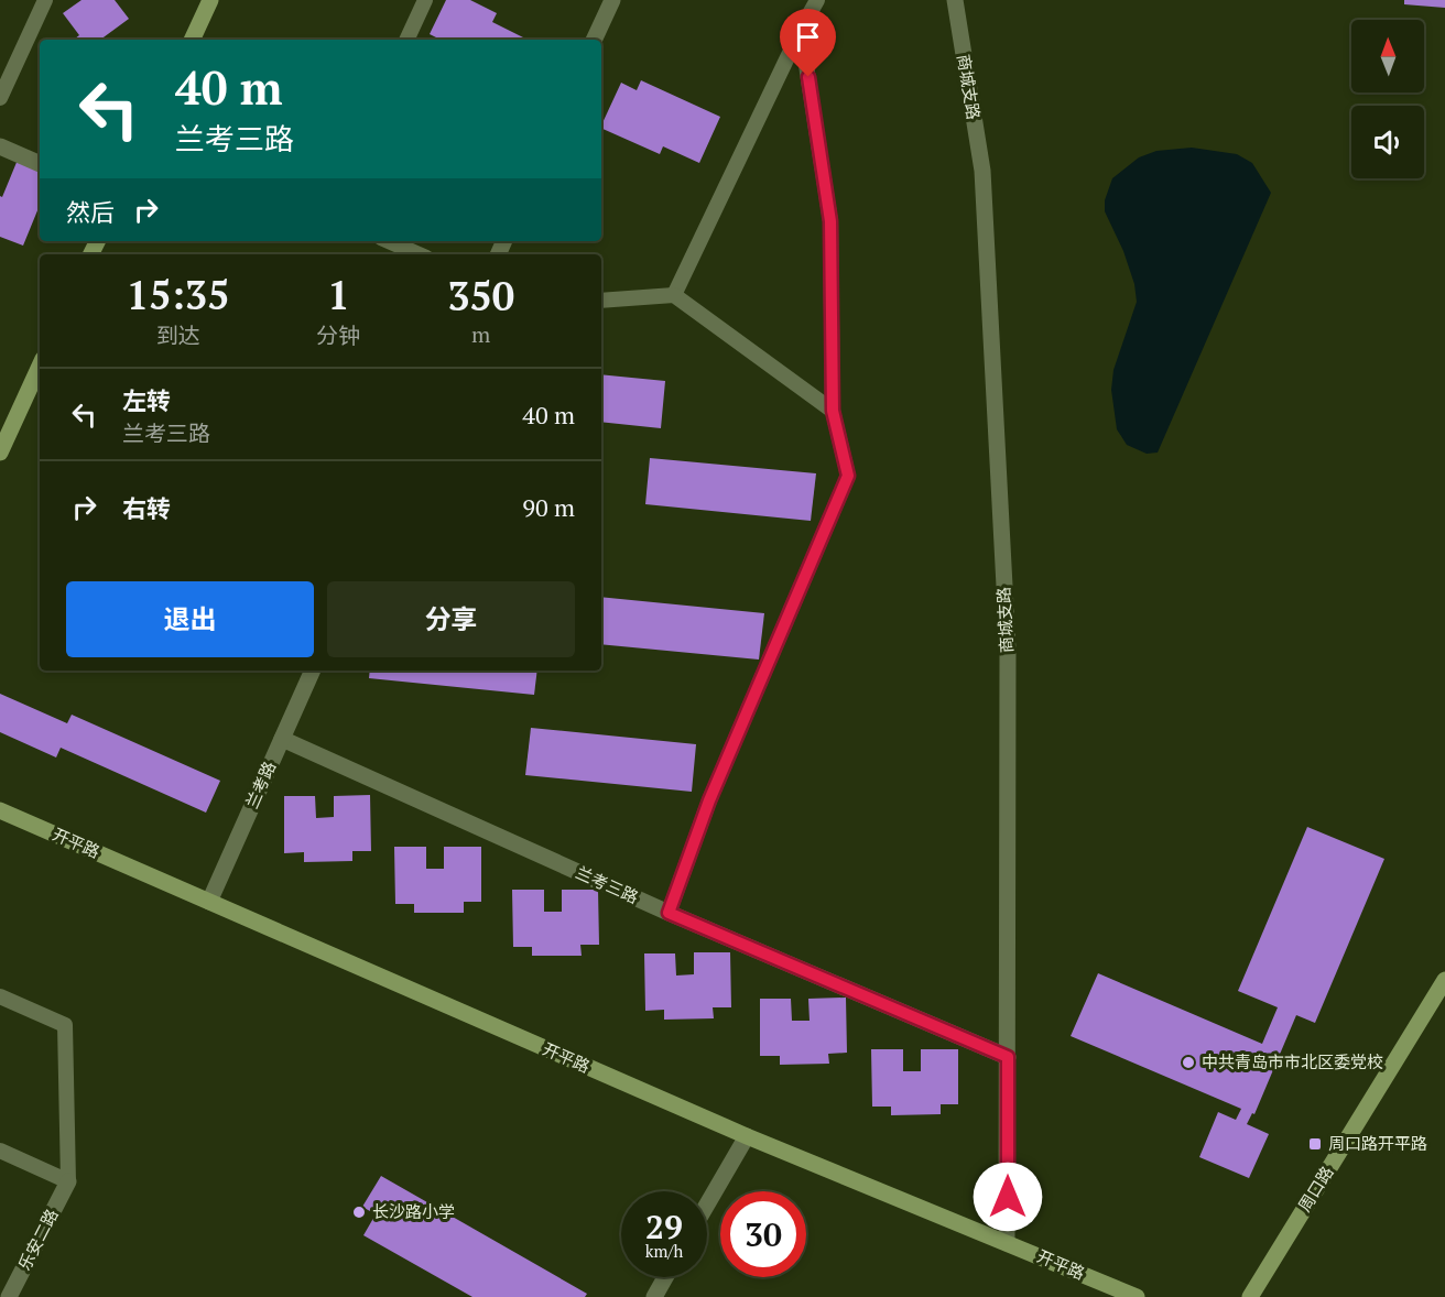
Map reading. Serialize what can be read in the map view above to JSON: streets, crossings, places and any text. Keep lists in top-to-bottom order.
{
  "streets": {
    "street": [
      "商城支路",
      "兰考路",
      "开平路",
      "兰考三路",
      "周口路",
      "乐安二路"
    ]
  },
  "crossings": [
    ["商城支路", "开平路"],
    ["商城支路", "兰考三路"],
    ["兰考路", "开平路"],
    ["兰考路", "兰考三路"]
  ],
  "places": {
    "other": ["中共青岛市市北区委党校", "长沙路小学"],
    "transit": ["周口路开平路"]
  },
  "north": "top",
  "page": {
    "turn": ["40 m", "兰考三路"],
    "then": "然后",
    "eta": [
      "15:35",
      "到达",
      "1",
      "分钟",
      "350",
      "m"
    ],
    "list": [
      {
        "name": "左转",
        "note": "兰考三路",
        "value": "40 m"
      },
      {
        "name": "右转",
        "value": "90 m"
      }
    ],
    "buttons": ["退出", "分享"],
    "speed": "29 km/h",
    "limit": "30"
  }
}
